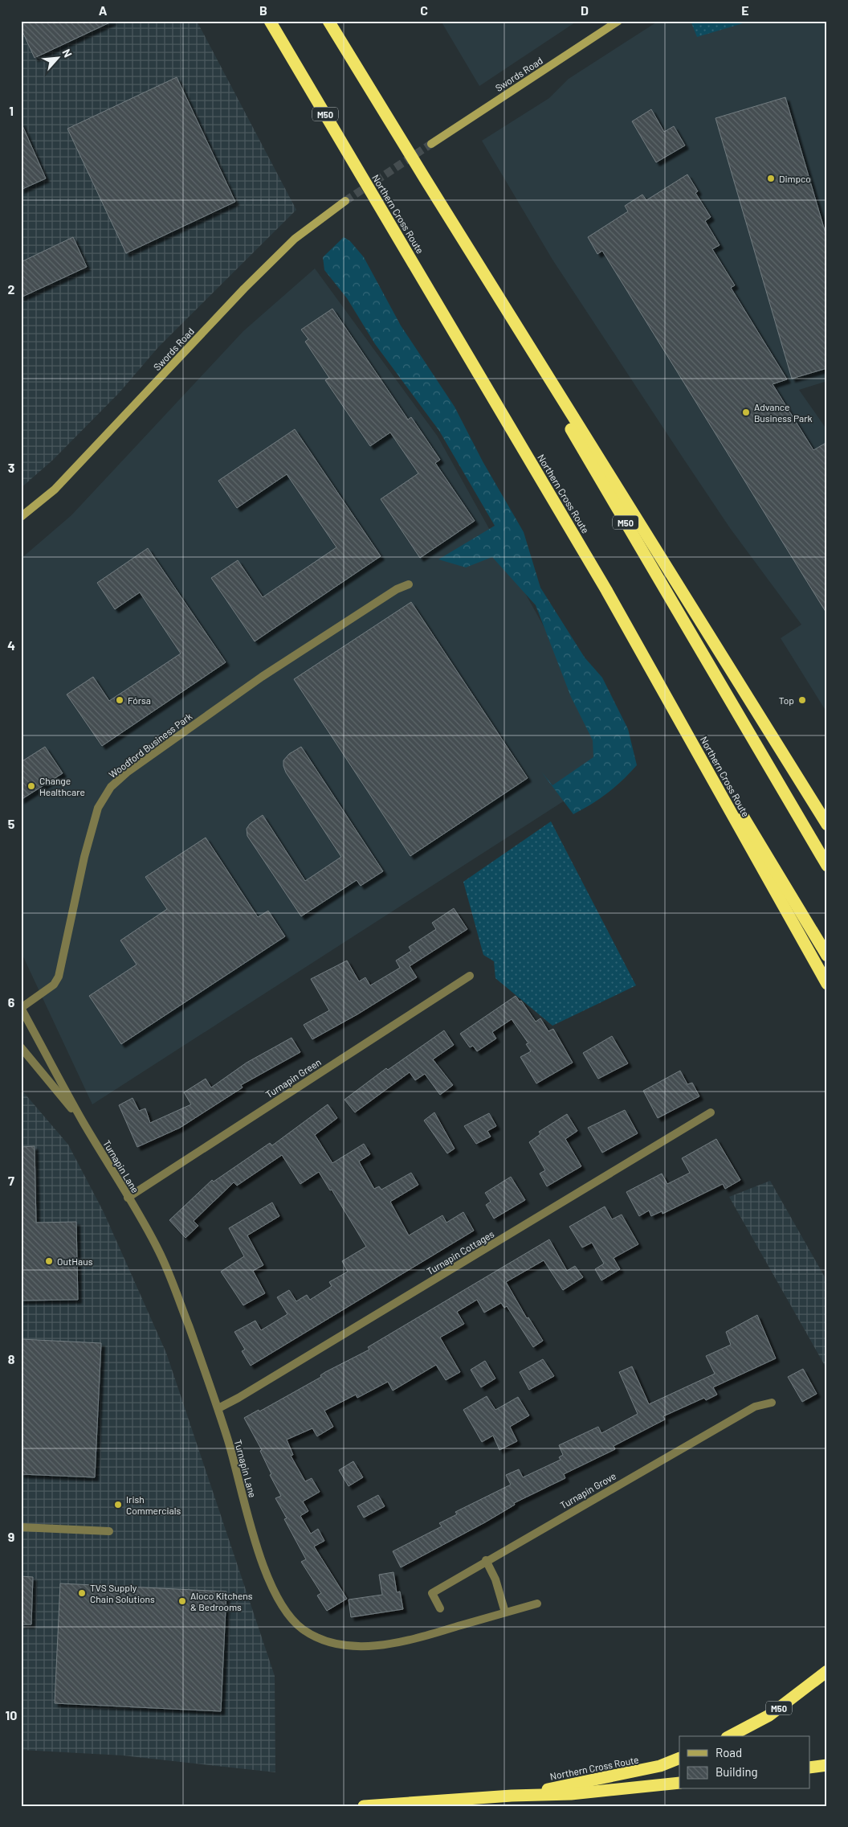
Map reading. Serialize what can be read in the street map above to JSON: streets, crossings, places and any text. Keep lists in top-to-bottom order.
{
  "streets": {
    "highway": ["M50", "Northern Cross Route"],
    "main road": ["Swords Road"],
    "street": [
      "Woodford Business Park",
      "Turnapin Green",
      "Turnapin Lane",
      "Turnapin Cottages",
      "Turnapin Grove"
    ]
  },
  "crossings": [
    ["M50", "Northern Cross Route"],
    ["Woodford Business Park", "Turnapin Lane"],
    ["Turnapin Green", "Turnapin Lane"],
    ["Turnapin Lane", "Turnapin Cottages"]
  ],
  "places": [
    "Dimpco",
    "Advance Business Park",
    "Fórsa",
    "Top",
    "Change Healthcare",
    "OutHaus",
    "Irish Commercials",
    "TVS Supply Chain Solutions",
    "Aloco Kitchens & Bedrooms"
  ],
  "legend": ["Road", "Building"],
  "north": "top right",
  "grid": {
    "columns": [
      "A",
      "B",
      "C",
      "D",
      "E"
    ],
    "rows": [
      "1",
      "2",
      "3",
      "4",
      "5",
      "6",
      "7",
      "8",
      "9",
      "10"
    ]
  }
}
